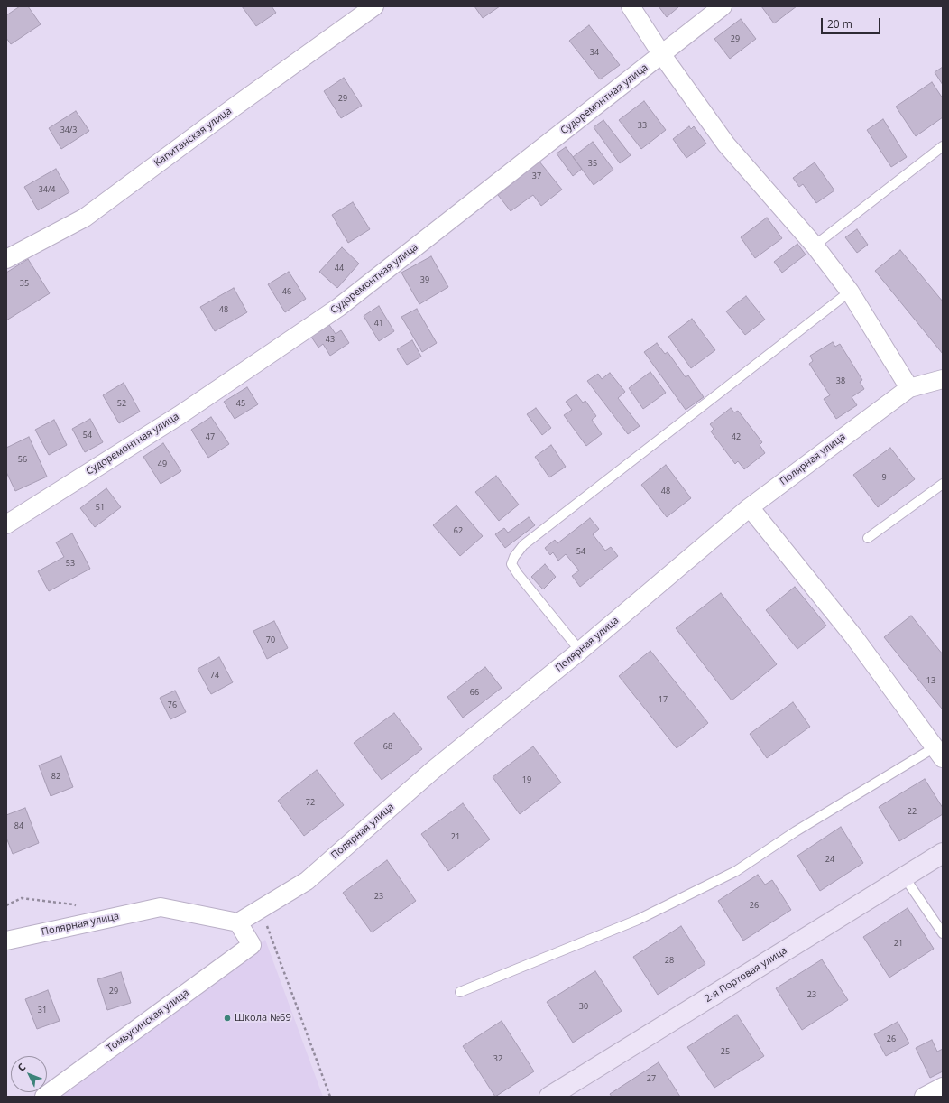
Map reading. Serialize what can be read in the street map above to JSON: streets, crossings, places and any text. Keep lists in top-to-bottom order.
{
  "streets": {
    "street": [
      "Судоремонтная улица",
      "Капитанская улица",
      "Полярная улица",
      "2-я Портовая улица",
      "Томьусинская улица"
    ]
  },
  "crossings": [
    ["Полярная улица", "Томьусинская улица"]
  ],
  "places": ["Школа №69"],
  "house_numbers": [
    "29",
    "34",
    "29",
    "33",
    "34/3",
    "35",
    "37",
    "34/4",
    "44",
    "39",
    "35",
    "46",
    "48",
    "41",
    "43",
    "38",
    "52",
    "45",
    "54",
    "47",
    "42",
    "56",
    "49",
    "9",
    "48",
    "51",
    "62",
    "54",
    "53",
    "70",
    "74",
    "13",
    "66",
    "17",
    "76",
    "68",
    "82",
    "19",
    "72",
    "22",
    "84",
    "21",
    "24",
    "23",
    "26",
    "21",
    "28",
    "29",
    "23",
    "30",
    "31",
    "26",
    "25",
    "32",
    "27"
  ],
  "scale_bar": "20 m",
  "north": "top left"
}
